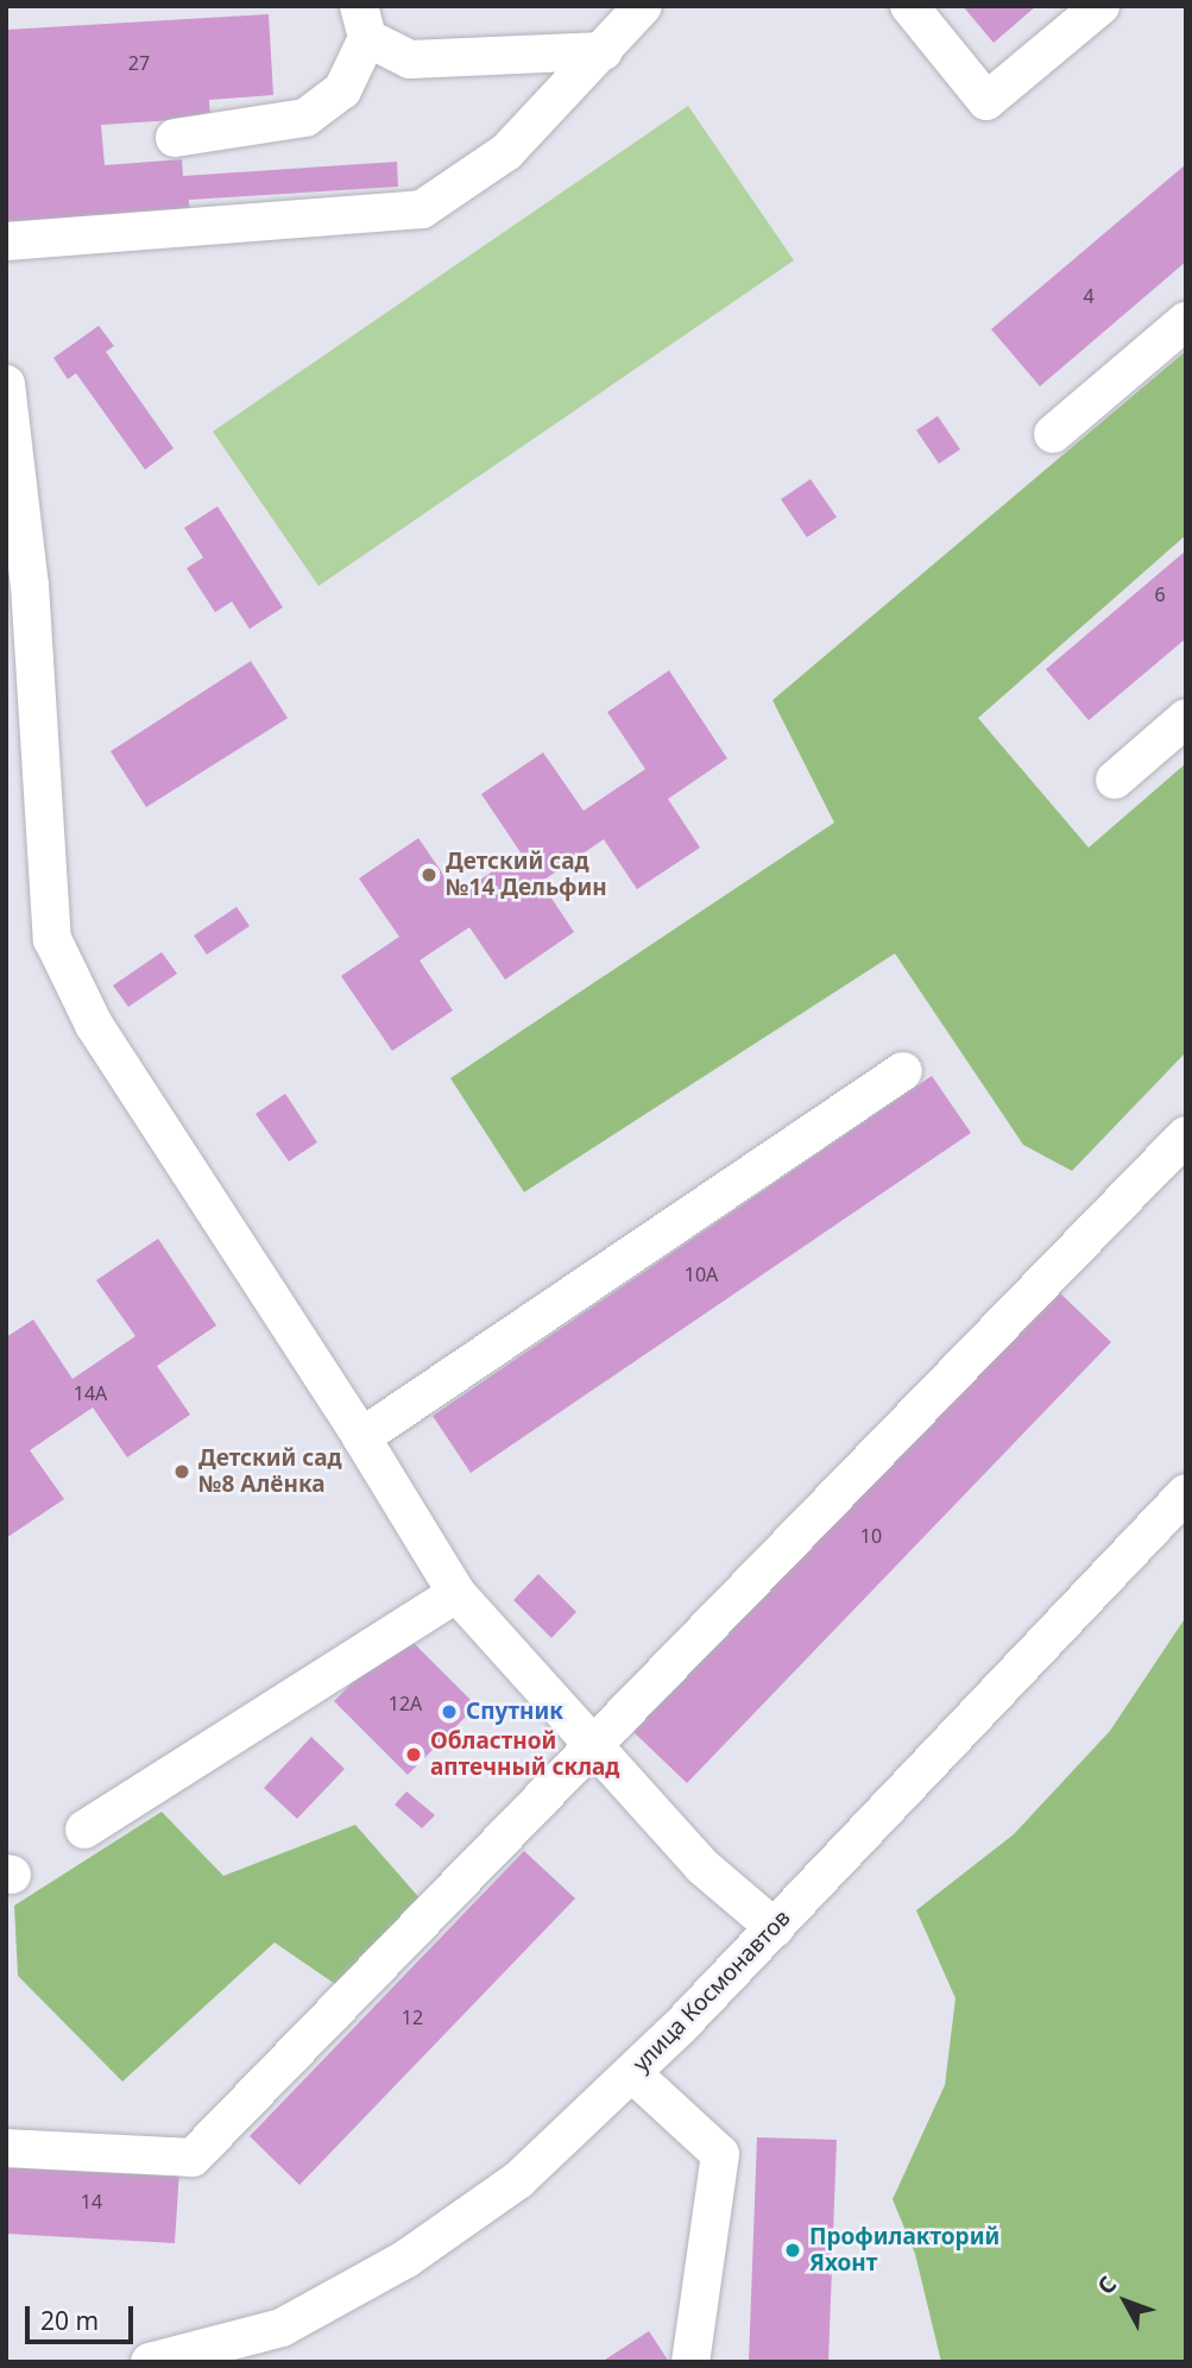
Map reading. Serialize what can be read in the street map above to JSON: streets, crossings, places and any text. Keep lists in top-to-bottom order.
{
  "streets": {
    "street": ["улица Космонавтов"]
  },
  "places": [
    "Детский сад №14 Дельфин",
    "Детский сад №8 Алёнка",
    "Спутник",
    "Областной аптечный склад",
    "Профилакторий Яхонт"
  ],
  "house_numbers": [
    "27",
    "4",
    "6",
    "10А",
    "14А",
    "10",
    "12А",
    "12",
    "14"
  ],
  "scale_bar": "20 m",
  "north": "top left"
}
